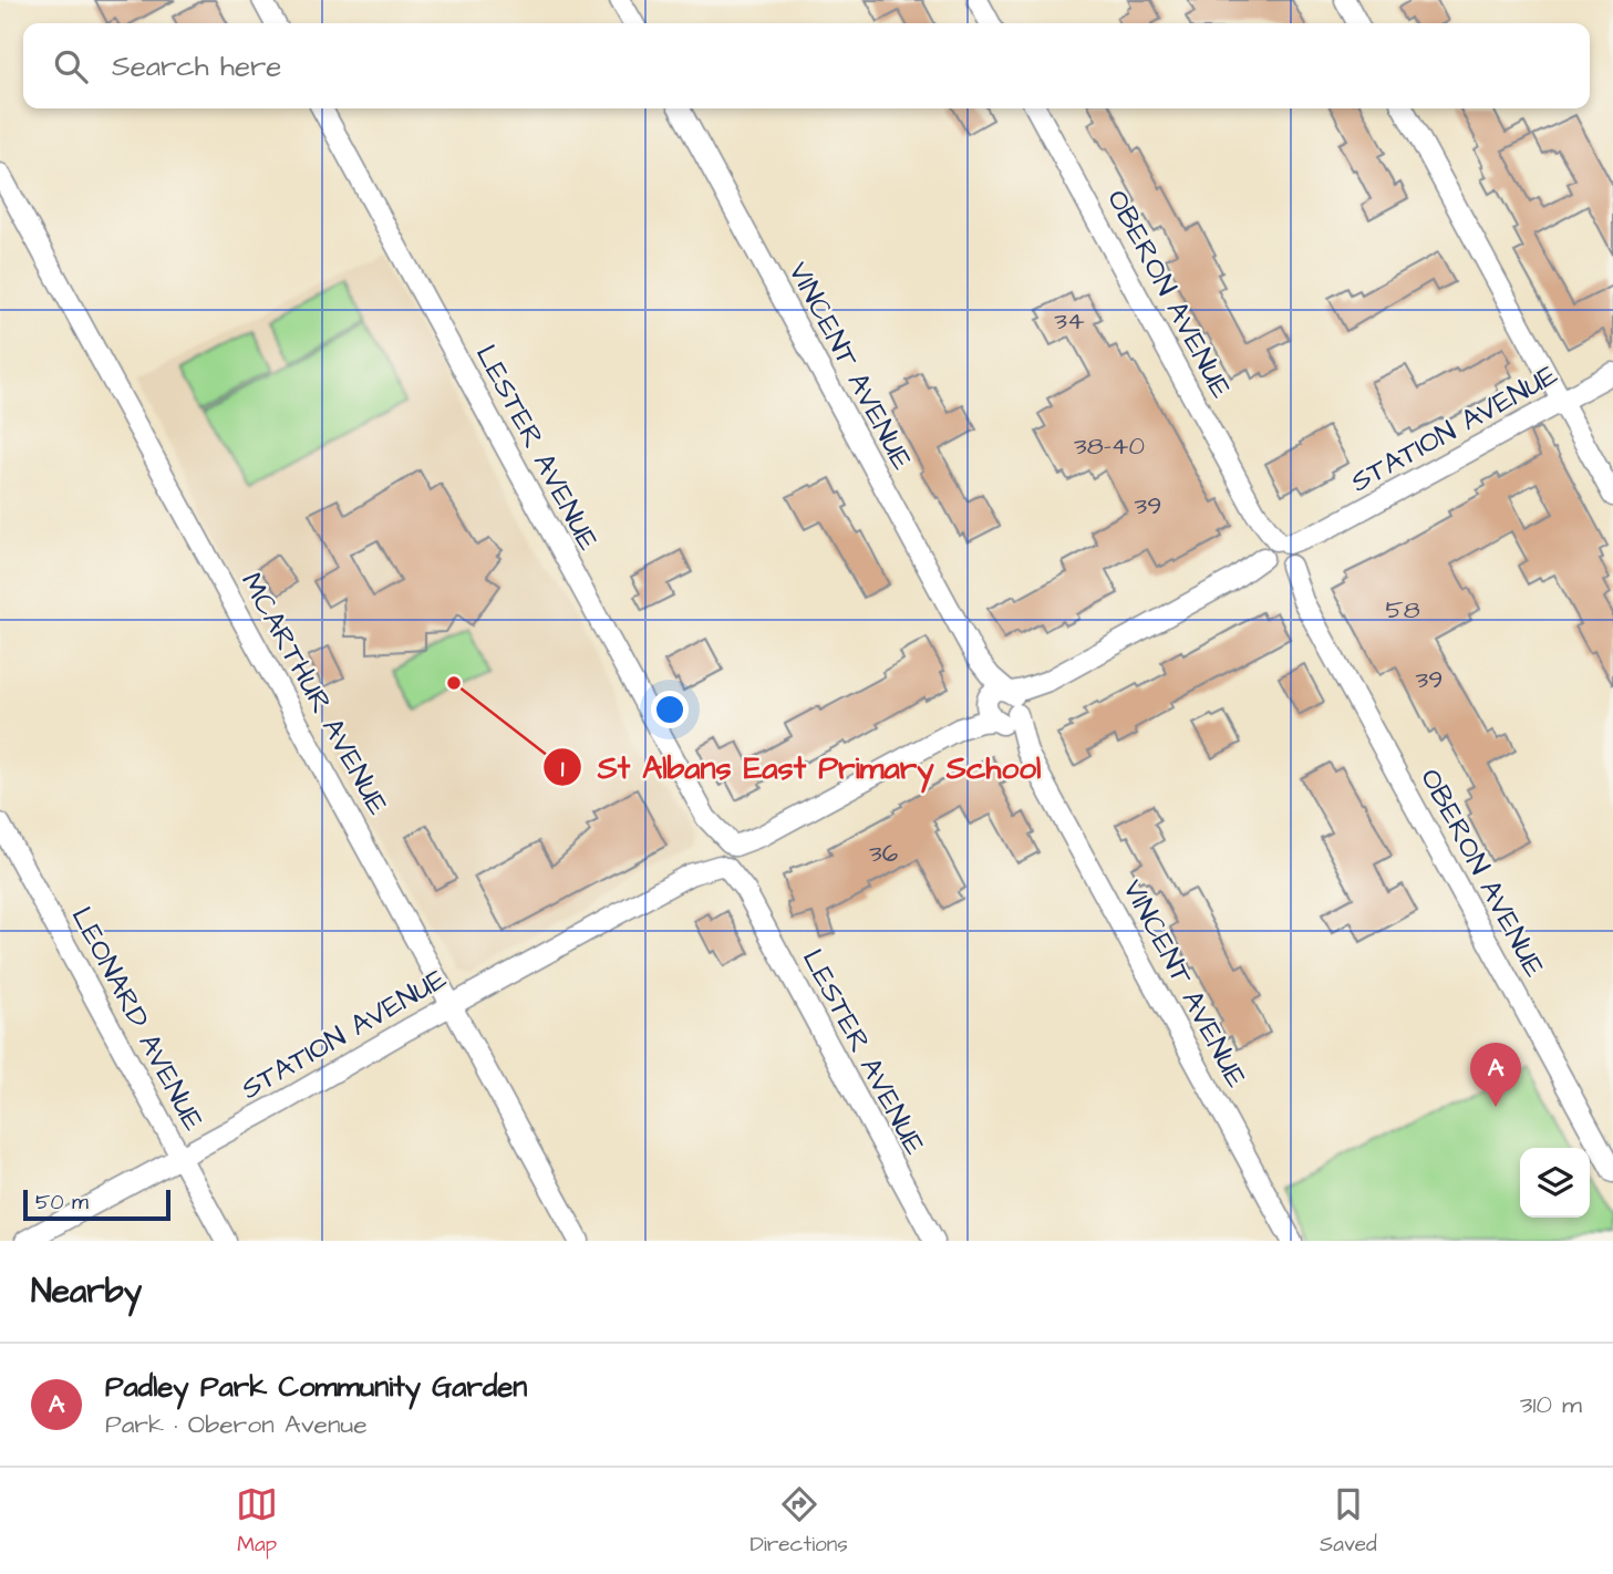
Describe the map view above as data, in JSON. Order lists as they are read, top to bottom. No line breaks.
{"streets":{"street":["OBERON AVENUE","VINCENT AVENUE","STATION AVENUE","LESTER AVENUE","MCARTHUR AVENUE","LEONARD AVENUE"]},"crossings":[["OBERON AVENUE","STATION AVENUE"],["VINCENT AVENUE","STATION AVENUE"],["STATION AVENUE","LESTER AVENUE"],["STATION AVENUE","MCARTHUR AVENUE"],["STATION AVENUE","LEONARD AVENUE"]],"places":["St Albans East Primary School"],"house_numbers":["34","38-40","39","58","39","36"],"scale_bar":"50 m","page":{"search":"Search here","pins":"A","scale":"50 m","heading":"Nearby","list":[{"mark":"A","name":"Padley Park Community Garden","note":"Park · Oberon Avenue","value":"310 m"}],"nav":["Map","Directions","Saved"]}}
